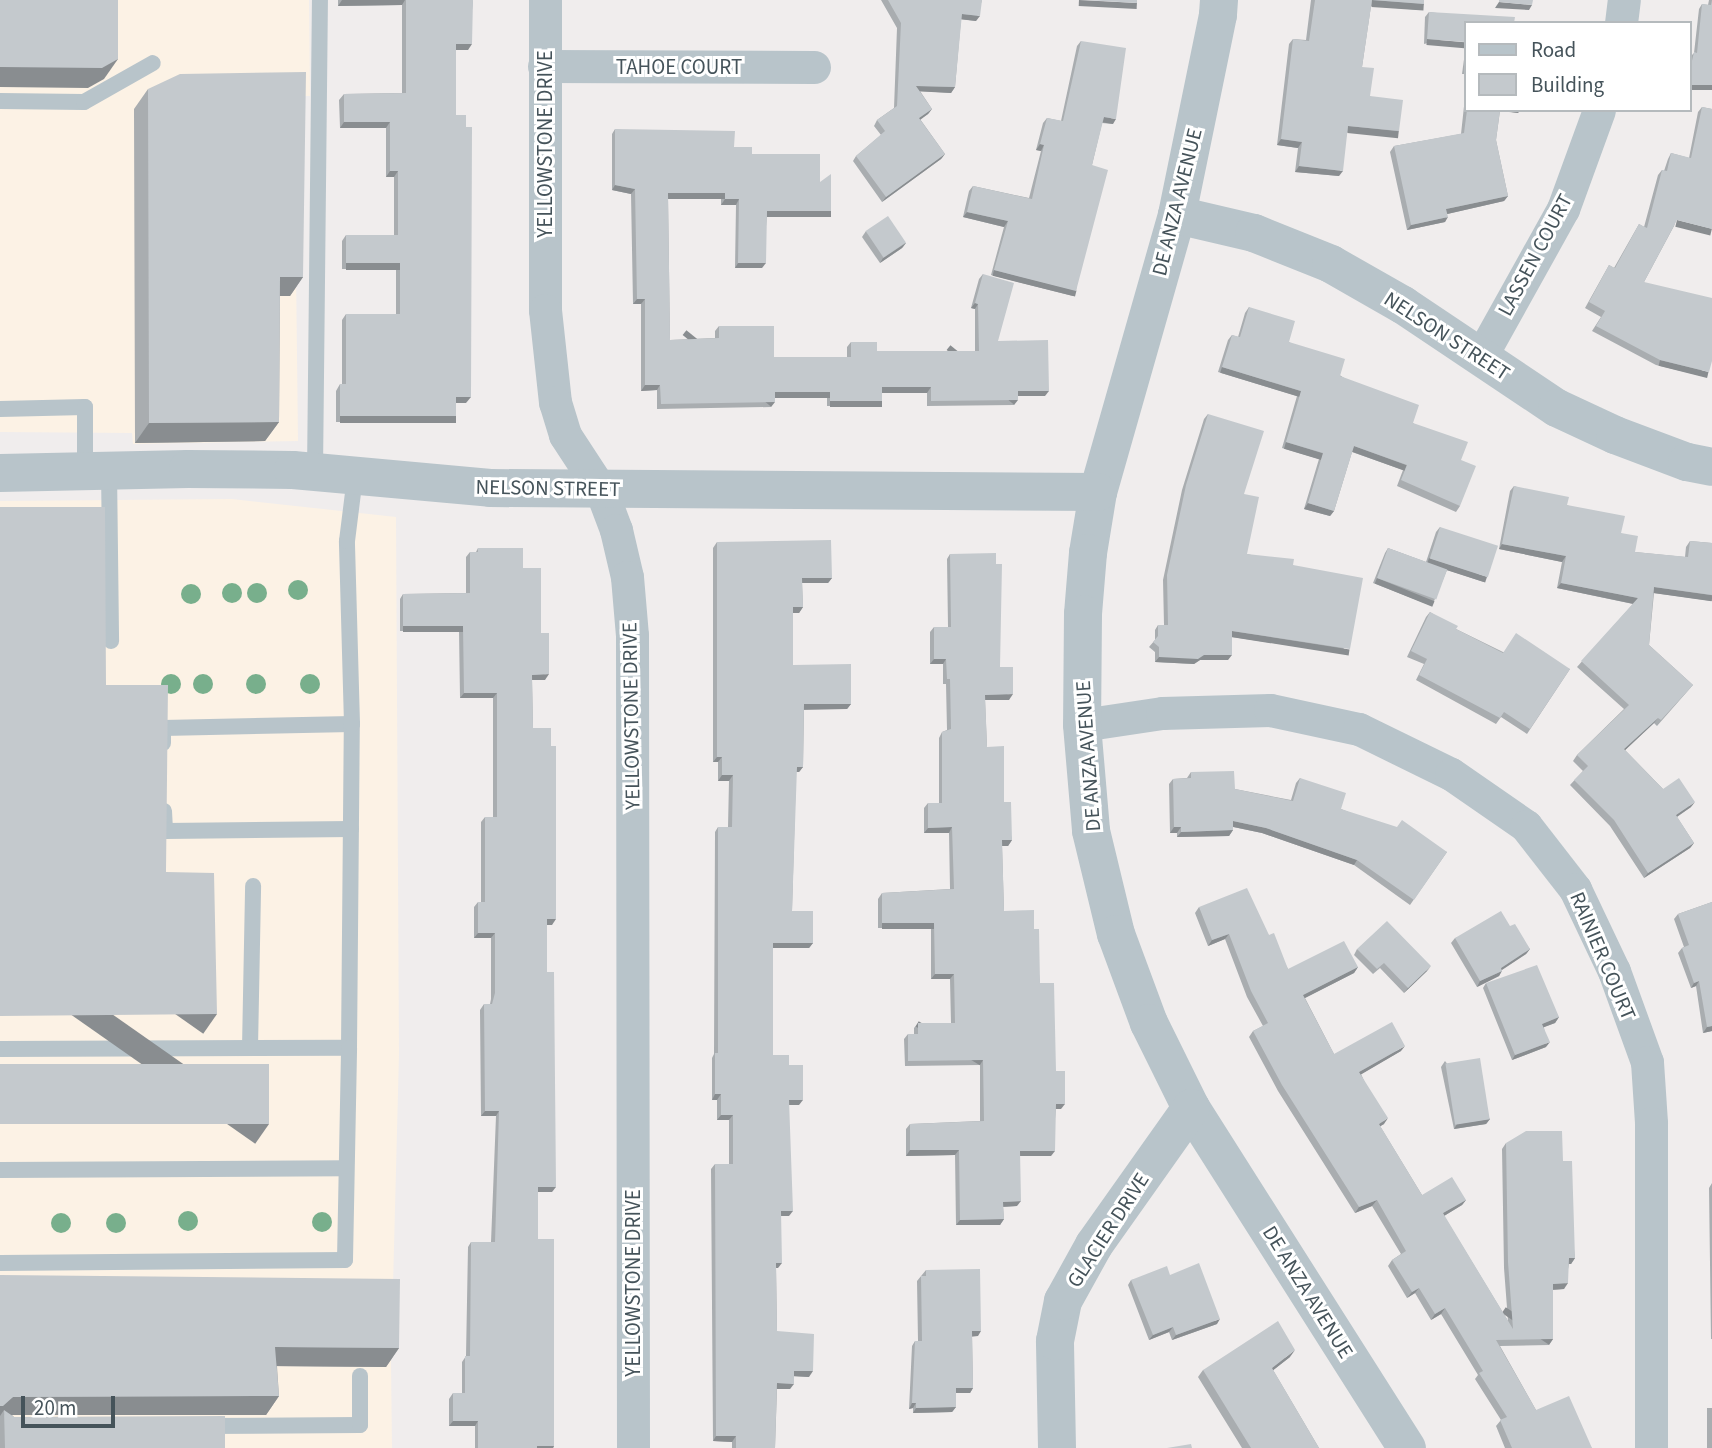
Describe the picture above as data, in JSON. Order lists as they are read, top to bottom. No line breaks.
{"streets":{"street":["TAHOE COURT","YELLOWSTONE DRIVE","DE ANZA AVENUE","LASSEN COURT","NELSON STREET","RAINIER COURT","GLACIER DRIVE"]},"crossings":[["TAHOE COURT","YELLOWSTONE DRIVE"],["YELLOWSTONE DRIVE","NELSON STREET"],["DE ANZA AVENUE","NELSON STREET"],["DE ANZA AVENUE","RAINIER COURT"],["DE ANZA AVENUE","GLACIER DRIVE"],["LASSEN COURT","NELSON STREET"]],"legend":["Road","Building"],"scale_bar":"20 m"}
